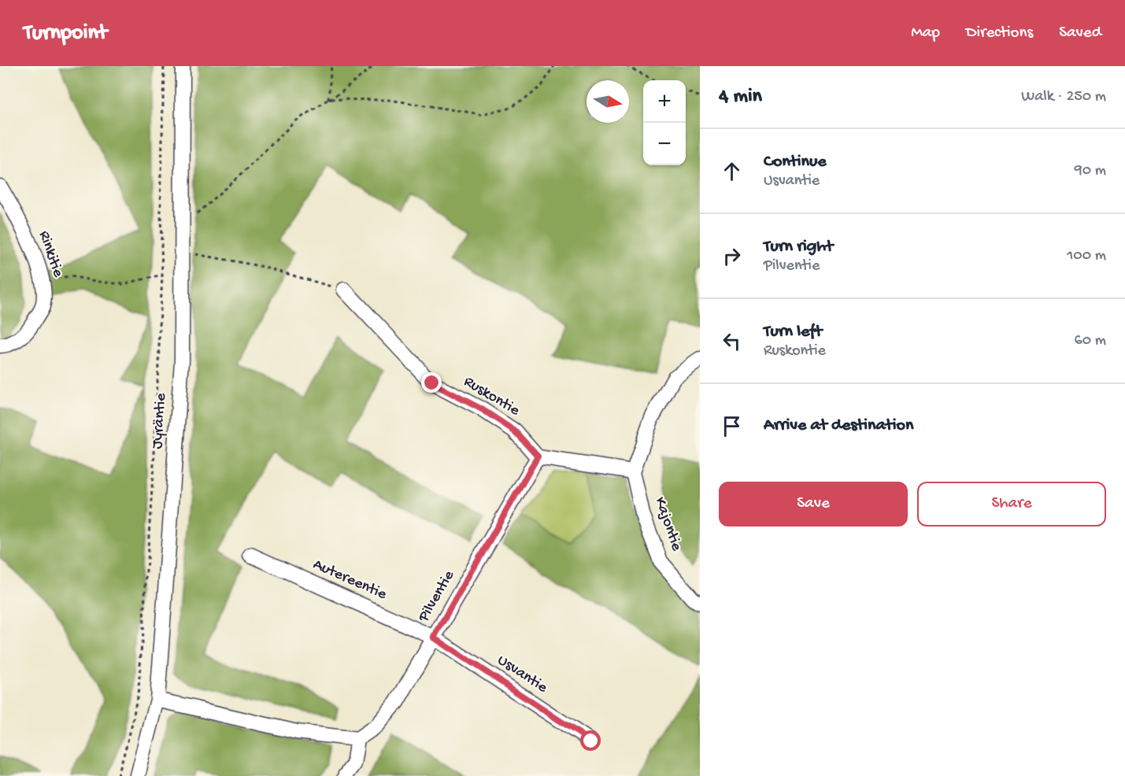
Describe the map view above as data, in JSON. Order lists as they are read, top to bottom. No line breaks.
{"streets":{"street":["Rinkitie","Ruskontie","Jyräntie","Kajontie","Autereentie","Pilventie","Usvantie"]},"crossings":[["Ruskontie","Pilventie"],["Autereentie","Pilventie"],["Autereentie","Usvantie"],["Pilventie","Usvantie"]],"north":"right","page":{"header":"Turnpoint","nav":["Map","Directions","Saved"],"heading":["4 min","Walk · 250 m"],"map_buttons":["+","−"],"list":[["Continue","Usvantie","90 m"],["Turn right","Pilventie","100 m"],["Turn left","Ruskontie","60 m"],"Arrive at destination"],"buttons":["Save","Share"]}}
